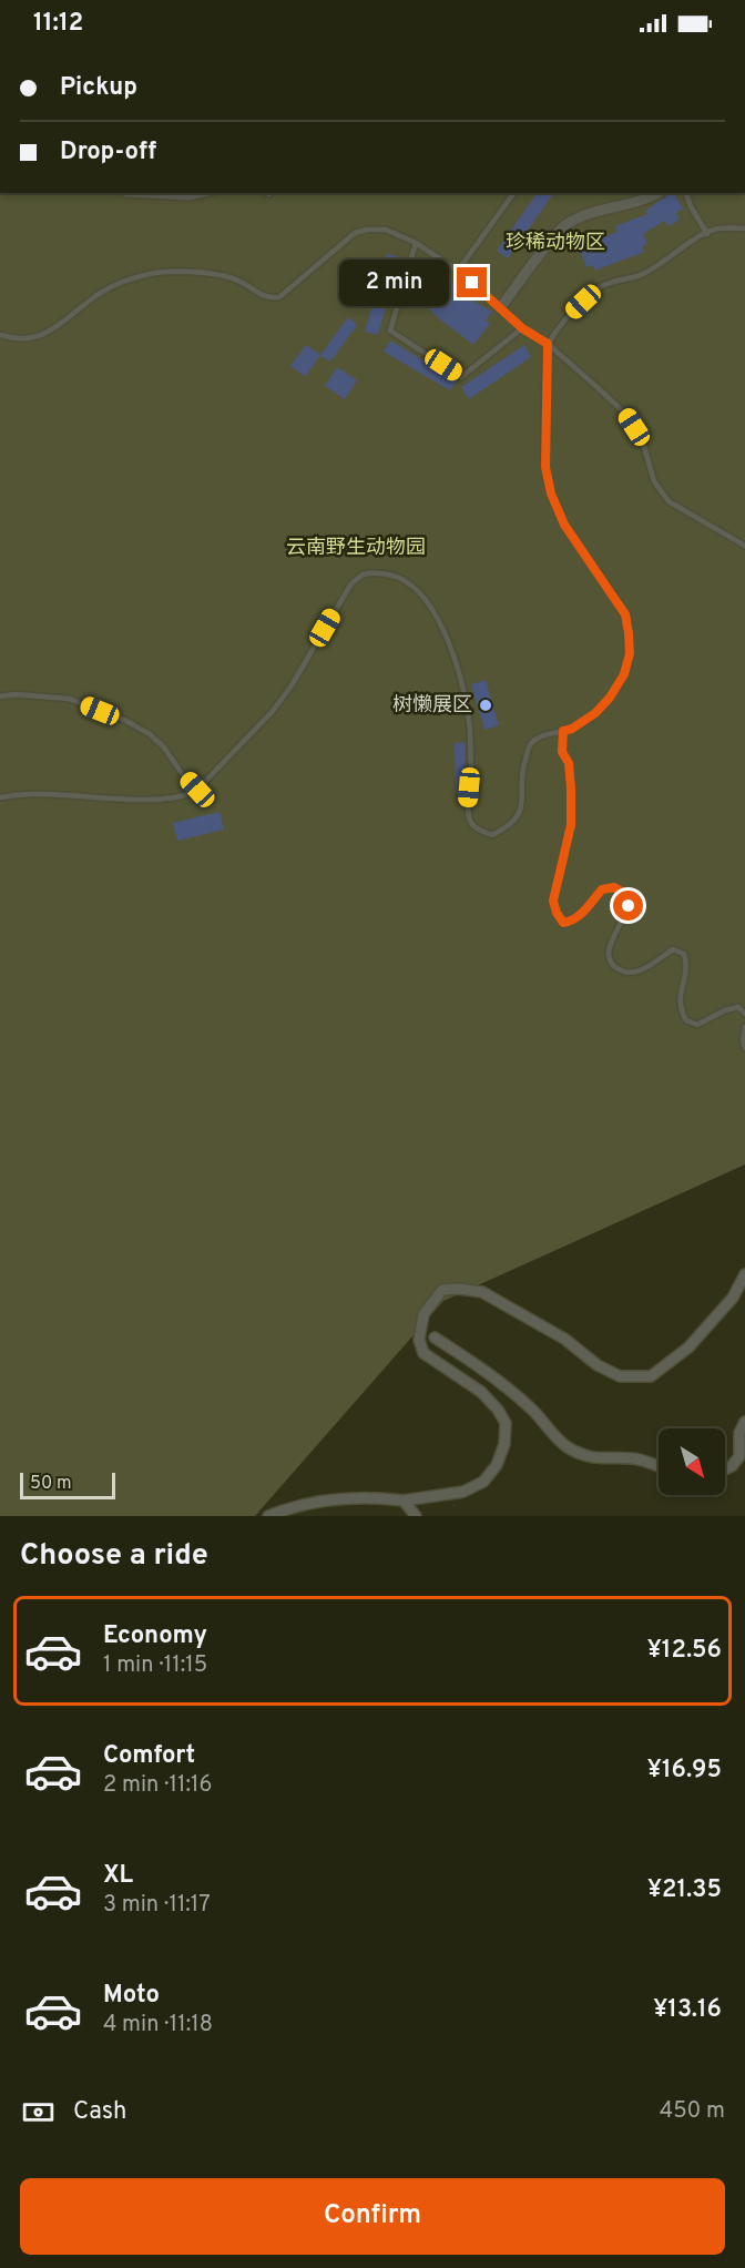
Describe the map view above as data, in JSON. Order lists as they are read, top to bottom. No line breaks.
{"parks":["珍稀动物区","云南野生动物园"],"places":["树懒展区"],"scale_bar":"50 m","north":"bottom right","page":{"status":"11:12","banner":["Pickup","Drop-off"],"bubble":"2 min","scale":"50 m","heading":"Choose a ride","list":[{"name":"Economy","note":"1 min · 11:15","value":"¥12.56"},{"name":"Comfort","note":"2 min · 11:16","value":"¥16.95"},{"name":"XL","note":"3 min · 11:17","value":"¥21.35"},{"name":"Moto","note":"4 min · 11:18","value":"¥13.16"}],"pay":["Cash","450 m"],"buttons":"Confirm"}}
